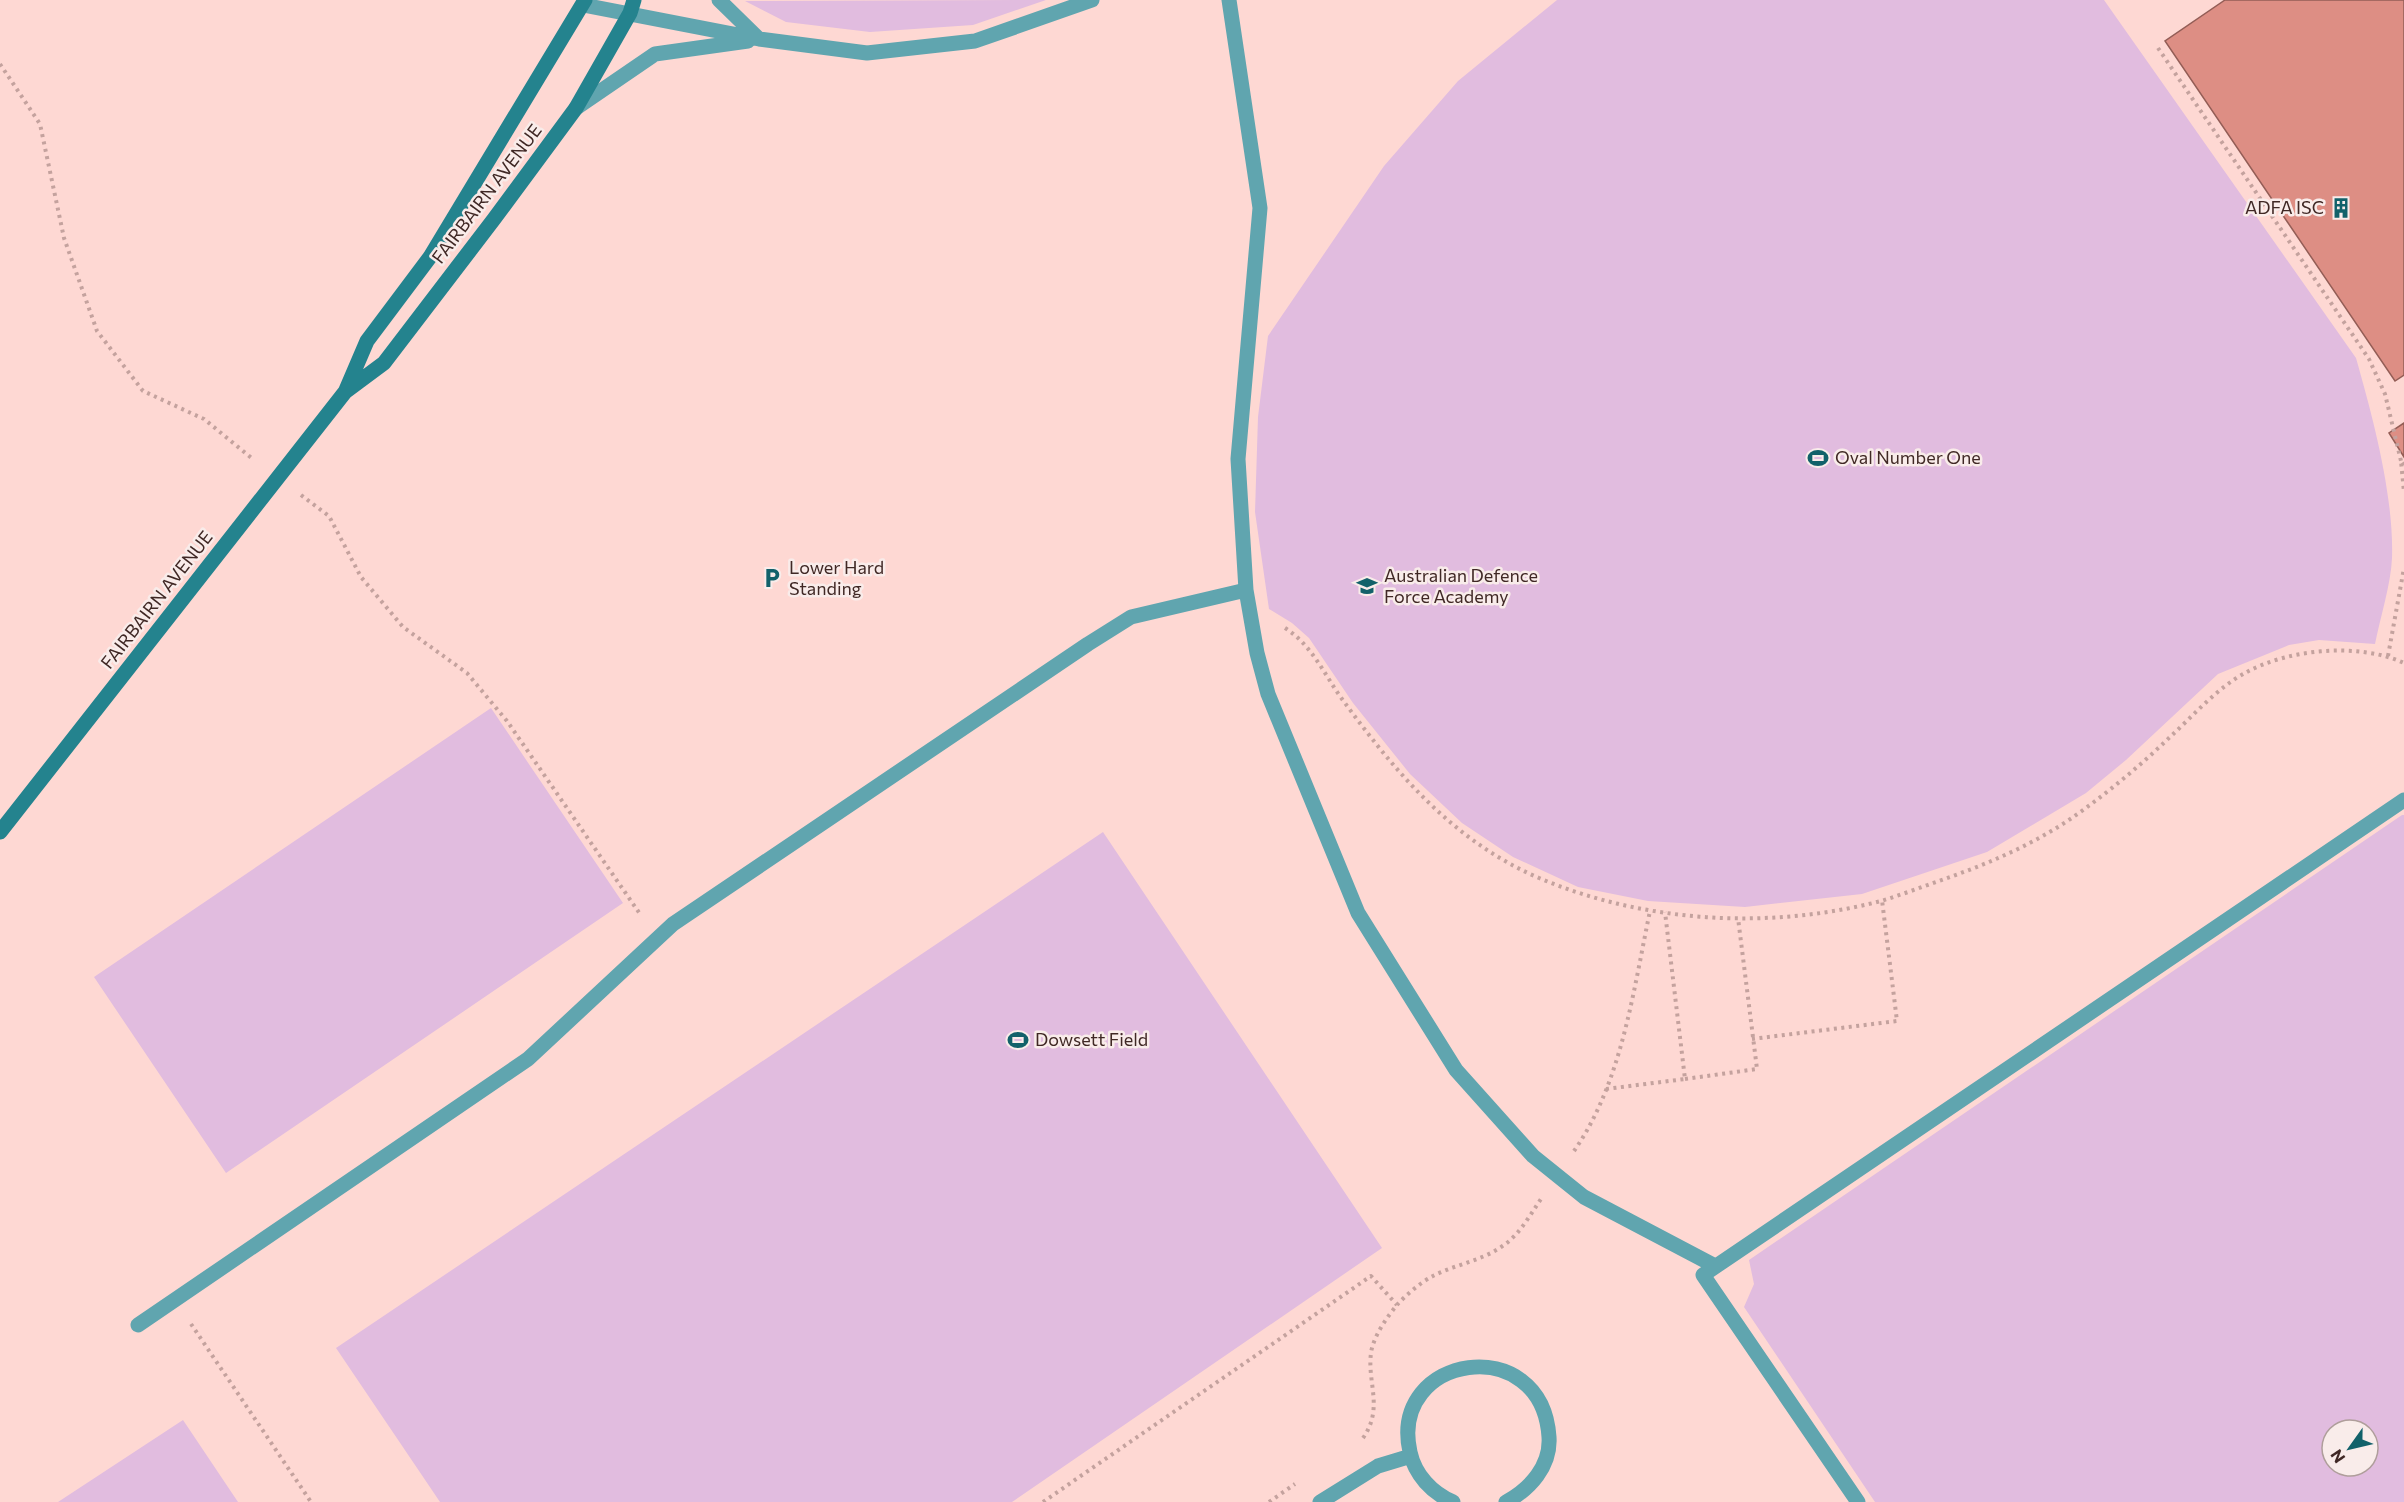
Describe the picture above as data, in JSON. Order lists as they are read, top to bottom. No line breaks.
{"streets":{"main road":["FAIRBAIRN AVENUE"]},"places":{"building":["ADFA ISC"],"sports":["Oval Number One","Dowsett Field"],"parking":["Lower Hard Standing"],"school or university":["Australian Defence Force Academy"]},"north":"bottom left"}
